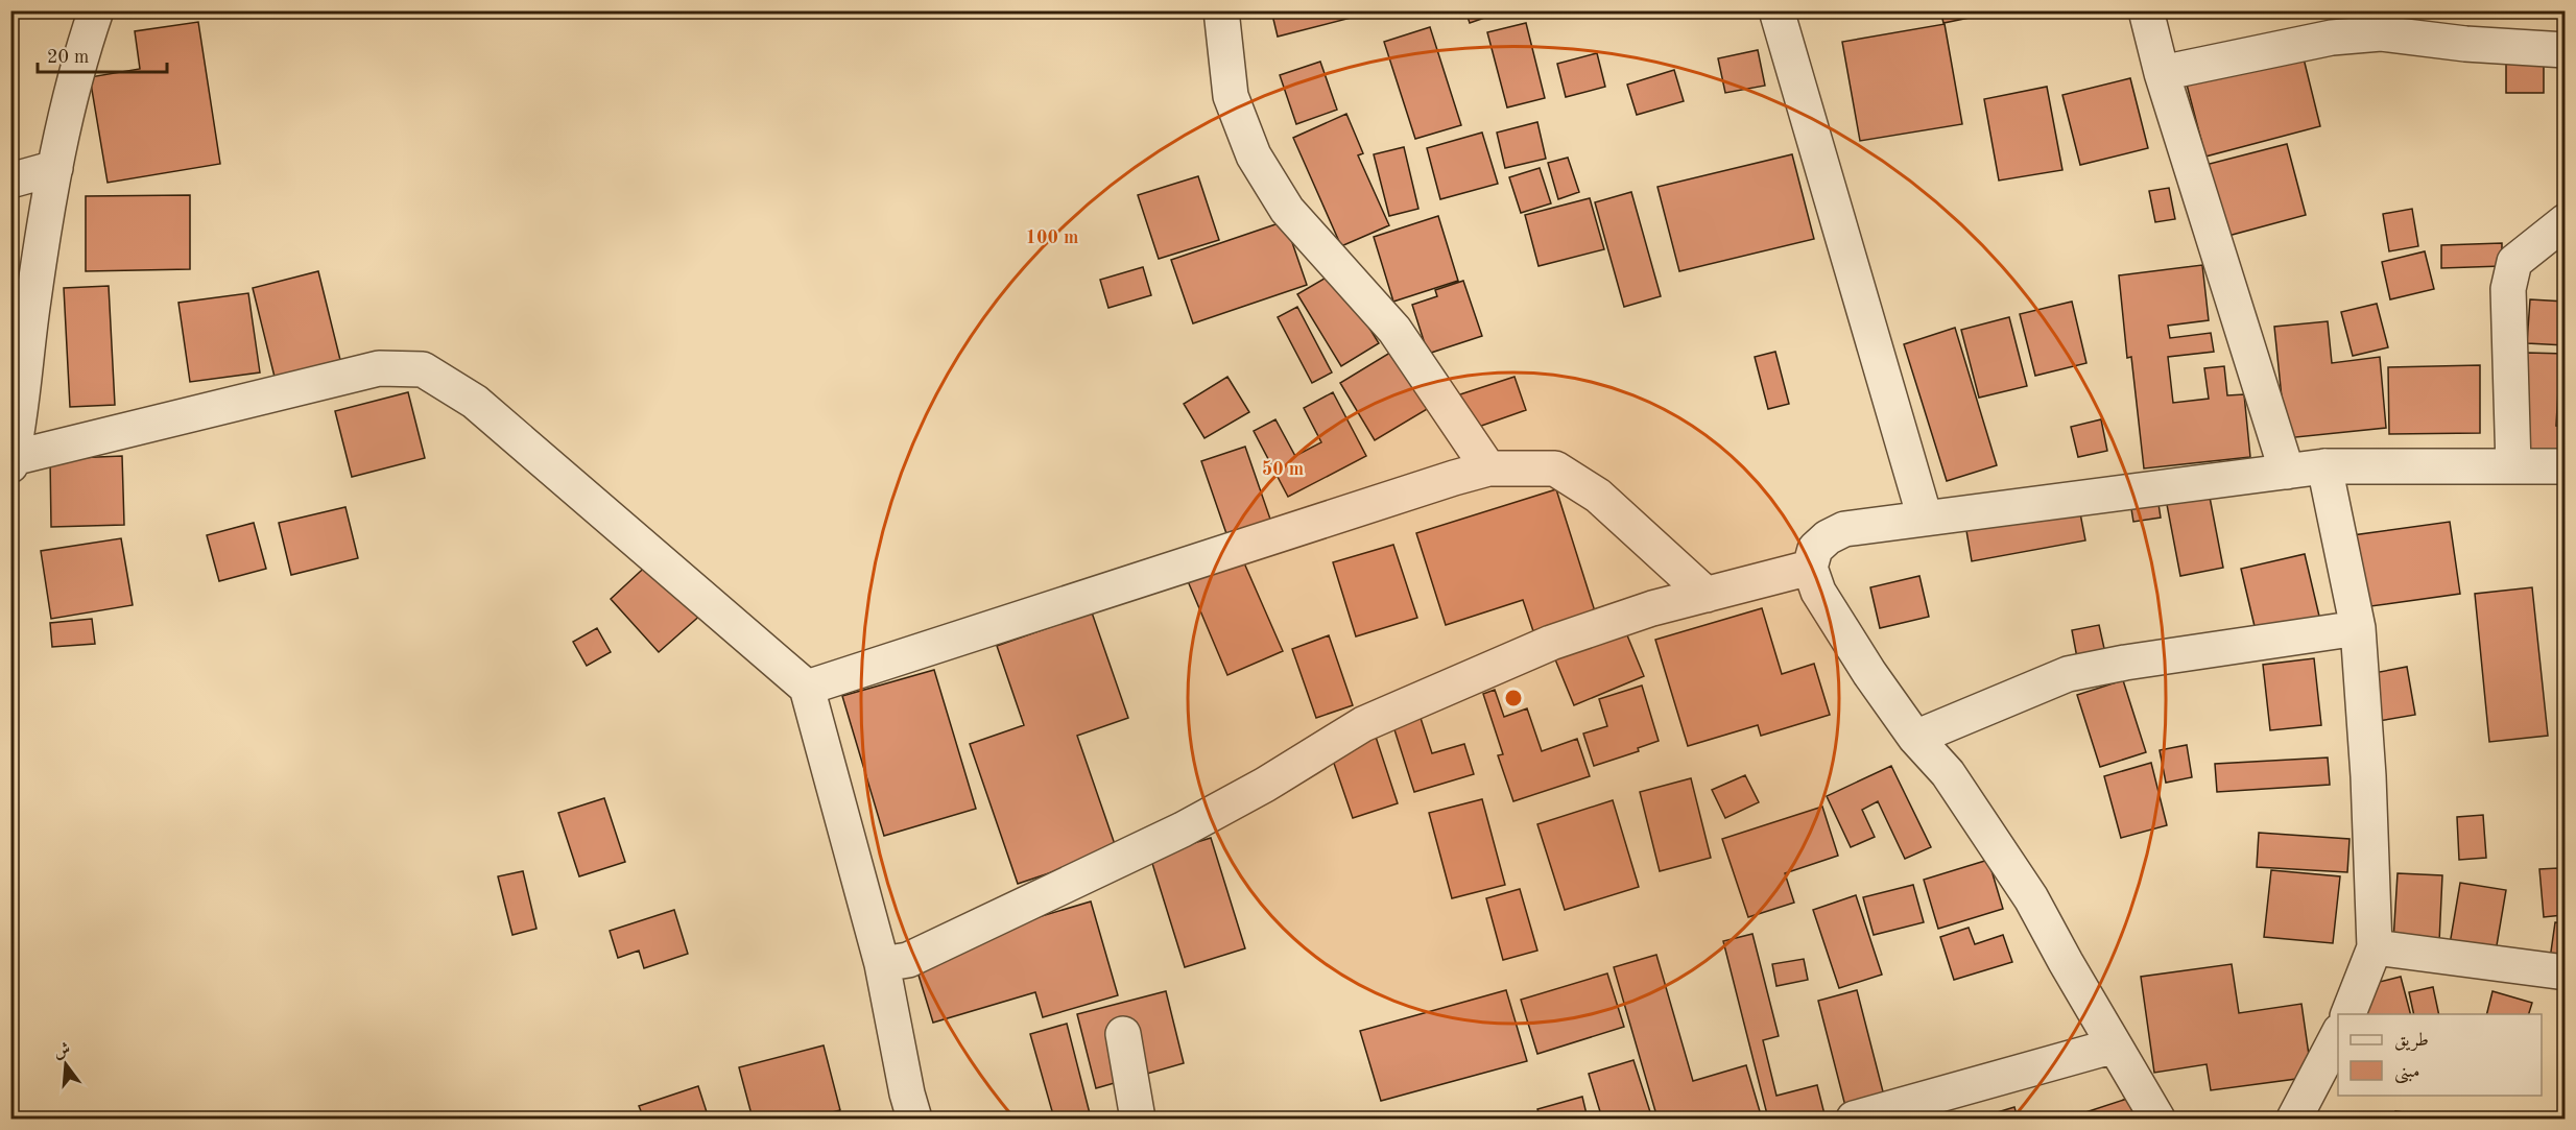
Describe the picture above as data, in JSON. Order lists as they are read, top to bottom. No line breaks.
{"legend":["طريق","مبنى"],"scale_bar":"20 m","north":"top","rings":["100 m","50 m"]}
